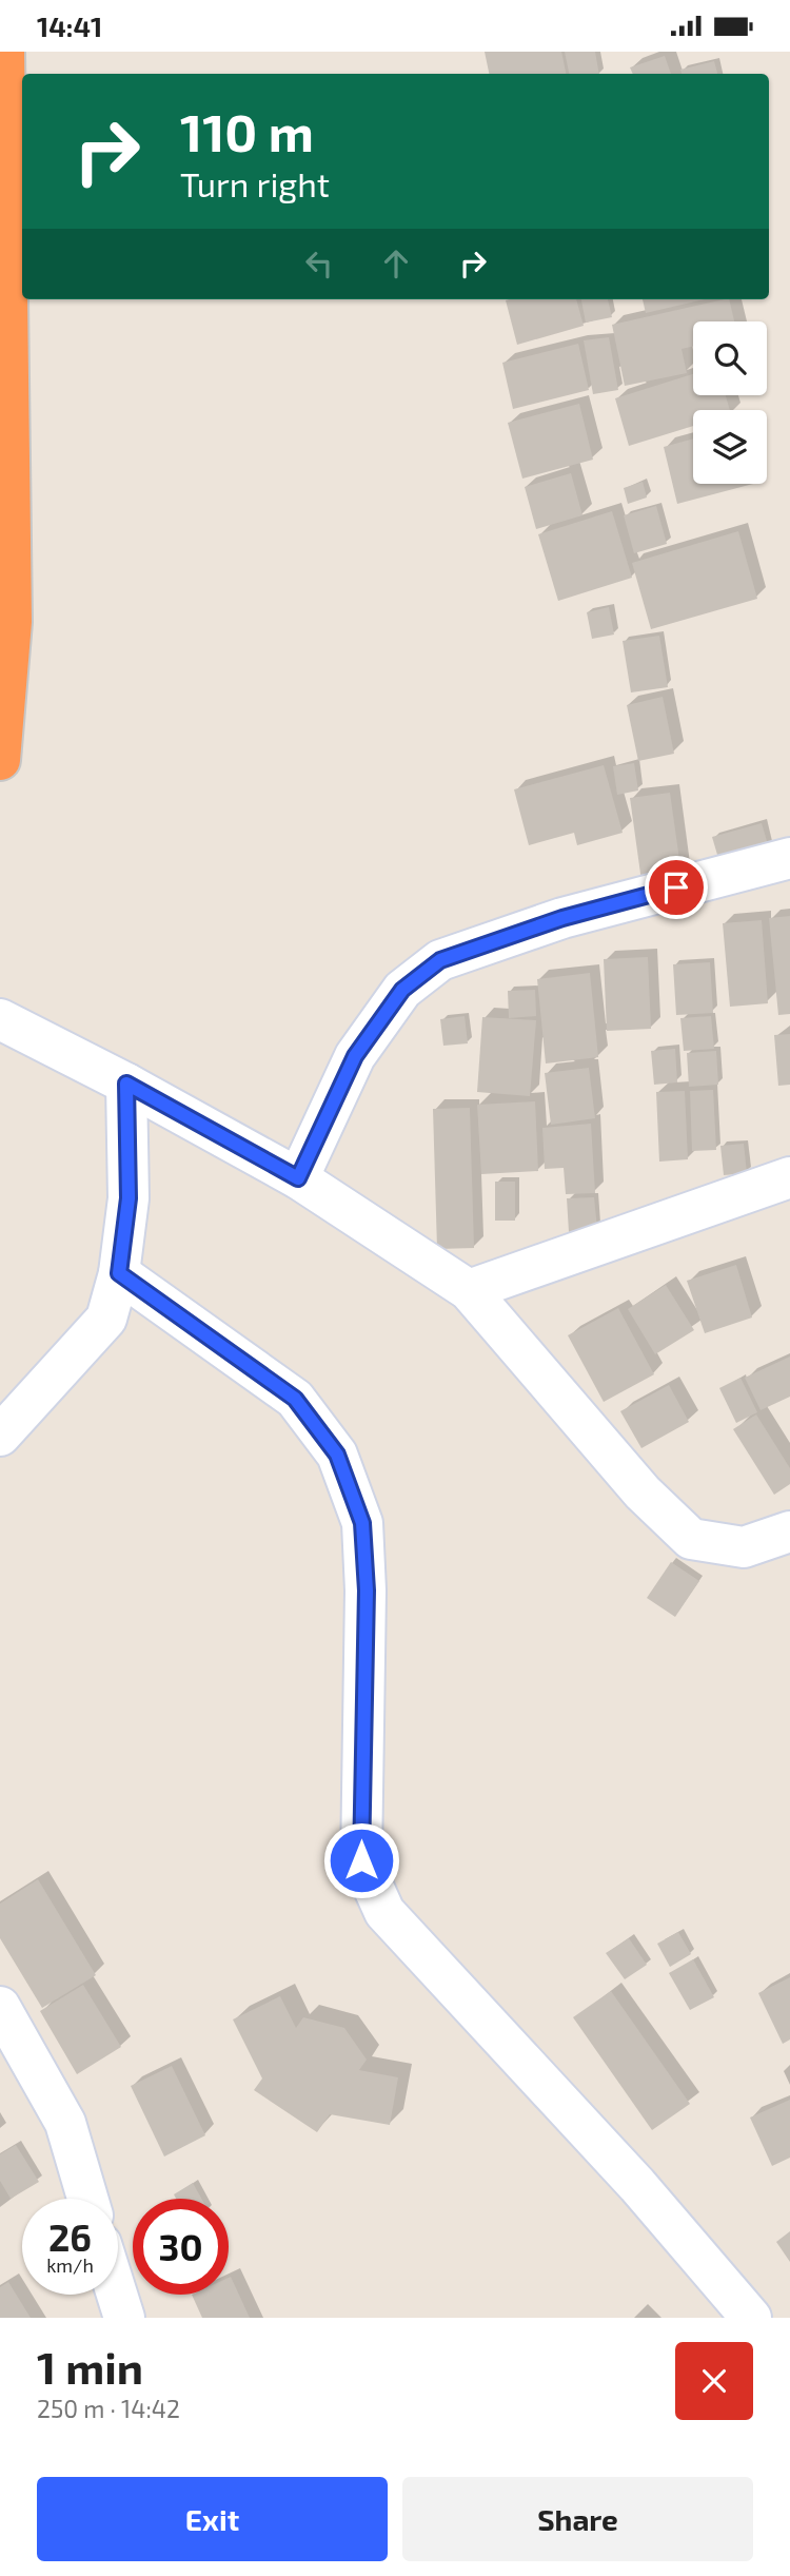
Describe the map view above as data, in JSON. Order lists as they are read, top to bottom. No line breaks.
{"page":{"status":"14:41","turn":["110 m","Turn right"],"speed":"26 km/h","limit":"30","heading":["1 min","250 m · 14:42"],"buttons":["Exit","Share"]}}
